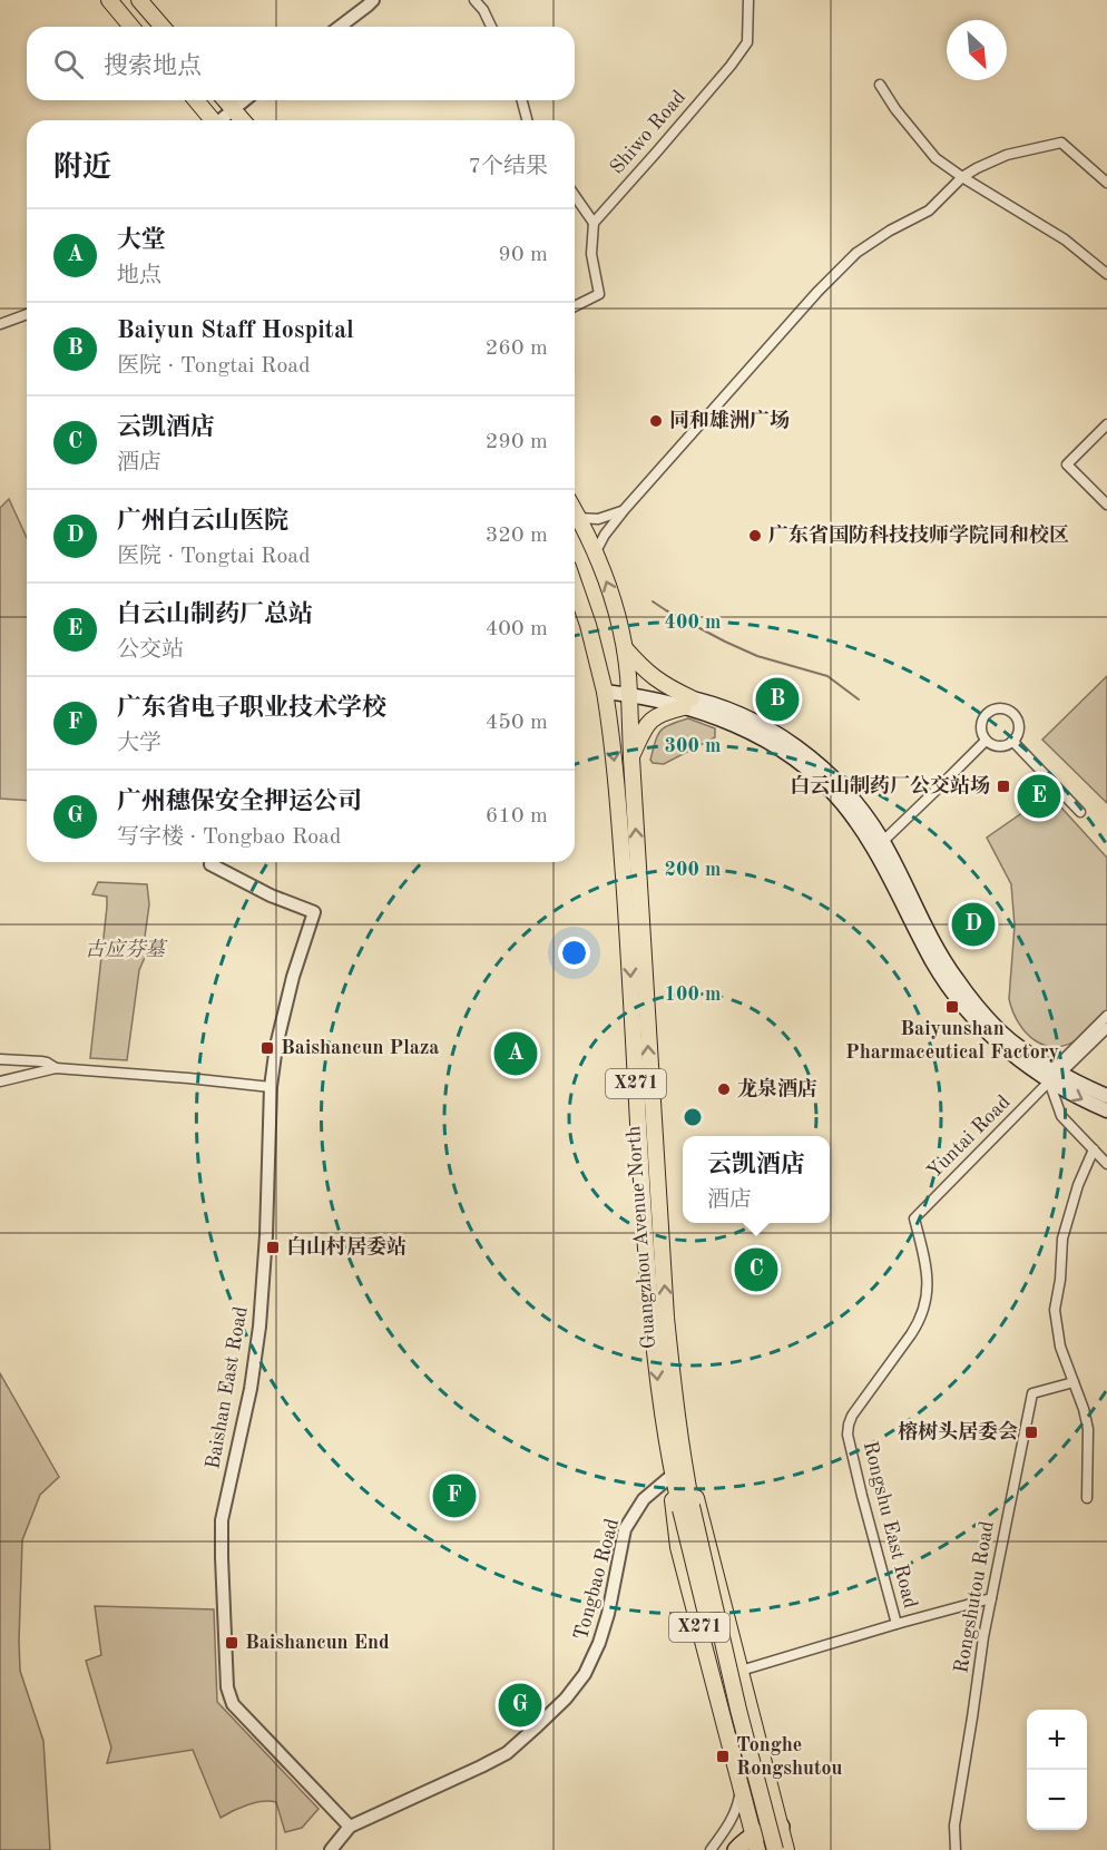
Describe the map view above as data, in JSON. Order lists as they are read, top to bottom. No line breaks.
{"streets":{"main road":["X271","Guangzhou Avenue North"],"street":["Shiwo Road","Yuntai Road","Baishan East Road","Rongshu East Road","Tongbao Road","Rongshutou Road"]},"crossings":[["Yuntai Road","Rongshu East Road"],["Guangzhou Avenue North","Tongbao Road"],["Baishan East Road","Tongbao Road"]],"parks":["古应芬墓"],"places":{"other":["同和雄洲广场","广东省国防科技技师学院同和校区","龙泉酒店"],"transit":["白云山制药厂公交站场","Baiyunshan Pharmaceutical Factory","Baishancun Plaza","白山村居委站","榕树头居委会","Baishancun End","Tonghe Rongshutou"]},"north":"bottom right","page":{"search":"搜索地点","heading":["附近","7个结果"],"list":[{"mark":"A","name":"大堂","note":"地点","value":"90 m"},{"mark":"B","name":"Baiyun Staff Hospital","note":"医院 · Tongtai Road","value":"260 m"},{"mark":"C","name":"云凯酒店","note":"酒店","value":"290 m"},{"mark":"D","name":"广州白云山医院","note":"医院 · Tongtai Road","value":"320 m"},{"mark":"E","name":"白云山制药厂总站","note":"公交站","value":"400 m"},{"mark":"F","name":"广东省电子职业技术学校","note":"大学","value":"450 m"},{"mark":"G","name":"广州穗保安全押运公司","note":"写字楼 · Tongbao Road","value":"610 m"}],"pins":["B","E","D","A","C","F","G"],"popup":["云凯酒店","酒店"],"map_buttons":["+","−"]},"rings":["400 m","300 m","200 m","100 m"]}
